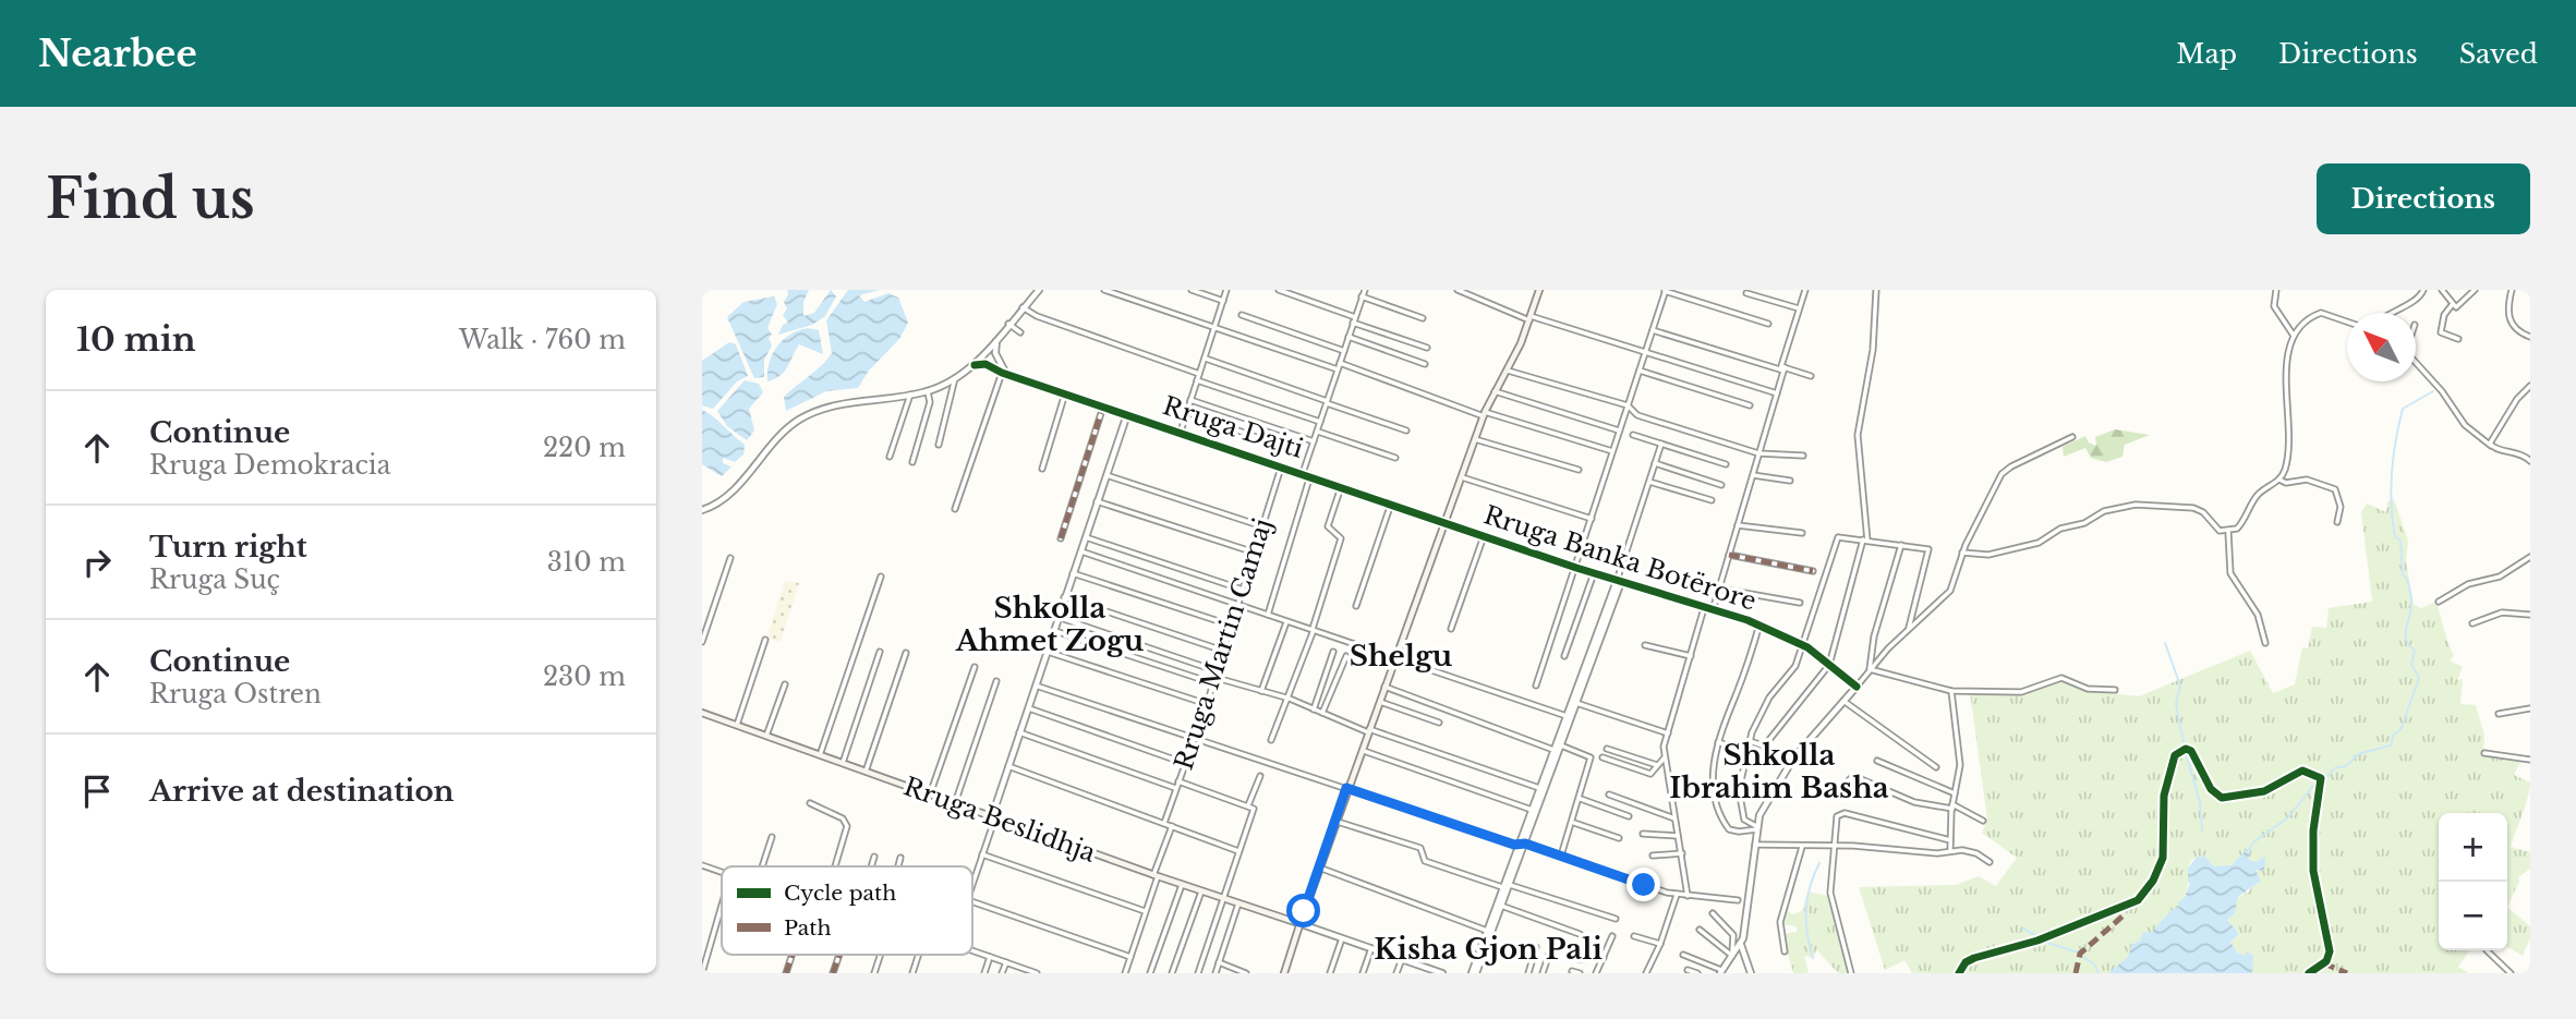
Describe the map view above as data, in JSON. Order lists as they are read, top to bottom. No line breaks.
{"streets":{"main road":["Rruga Beslidhja"],"street":["Rruga Dajti","Rruga Banka Botërore","Rruga Martin Camaj"]},"crossings":[["Rruga Dajti","Rruga Banka Botërore"],["Rruga Dajti","Rruga Martin Camaj"]],"districts":["Shkolla Ahmet Zogu","Shelgu","Shkolla Ibrahim Basha","Kisha Gjon Pali"],"legend":["Cycle path","Path"],"north":"top left","page":{"header":"Nearbee","nav":["Map","Directions","Saved"],"buttons":"Directions","title":"Find us","heading":["10 min","Walk · 760 m"],"list":[["Continue","Rruga Demokracia","220 m"],["Turn right","Rruga Suç","310 m"],["Continue","Rruga Ostren","230 m"],"Arrive at destination"],"map_buttons":["+","−"]}}
